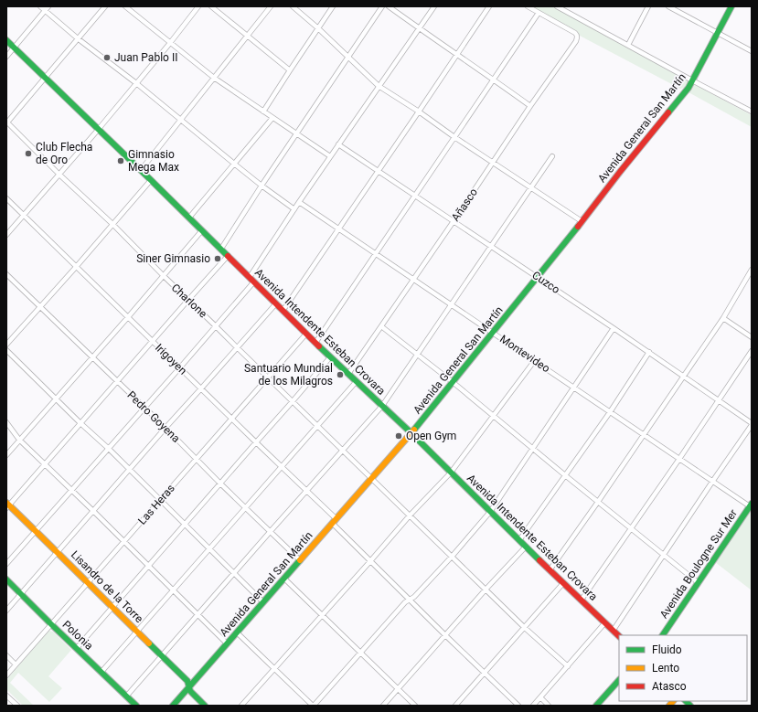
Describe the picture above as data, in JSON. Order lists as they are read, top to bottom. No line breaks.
{"streets":{"main road":["Avenida General San Martín","Avenida Intendente Esteban Crovara","Avenida Boulogne Sur Mer","Lisandro de la Torre","Polonia"],"street":["Añasco","Cuzco","Charlone","Montevideo","Irigoyen","Pedro Goyena","Las Heras"]},"crossings":[["Avenida General San Martín","Cuzco"],["Avenida General San Martín","Charlone"],["Avenida General San Martín","Avenida Intendente Esteban Crovara"],["Avenida General San Martín","Montevideo"],["Avenida General San Martín","Irigoyen"],["Avenida General San Martín","Pedro Goyena"],["Avenida General San Martín","Lisandro de la Torre"],["Añasco","Cuzco"],["Añasco","Avenida Intendente Esteban Crovara"],["Añasco","Montevideo"],["Charlone","Las Heras"],["Avenida Intendente Esteban Crovara","Las Heras"],["Montevideo","Avenida Boulogne Sur Mer"],["Irigoyen","Las Heras"],["Pedro Goyena","Las Heras"],["Las Heras","Lisandro de la Torre"],["Las Heras","Polonia"]],"places":["Juan Pablo II","Club Flecha de Oro","Gimnasio Mega Max","Siner Gimnasio","Santuario Mundial de los Milagros","Open Gym"],"legend":["Fluido","Lento","Atasco"]}
